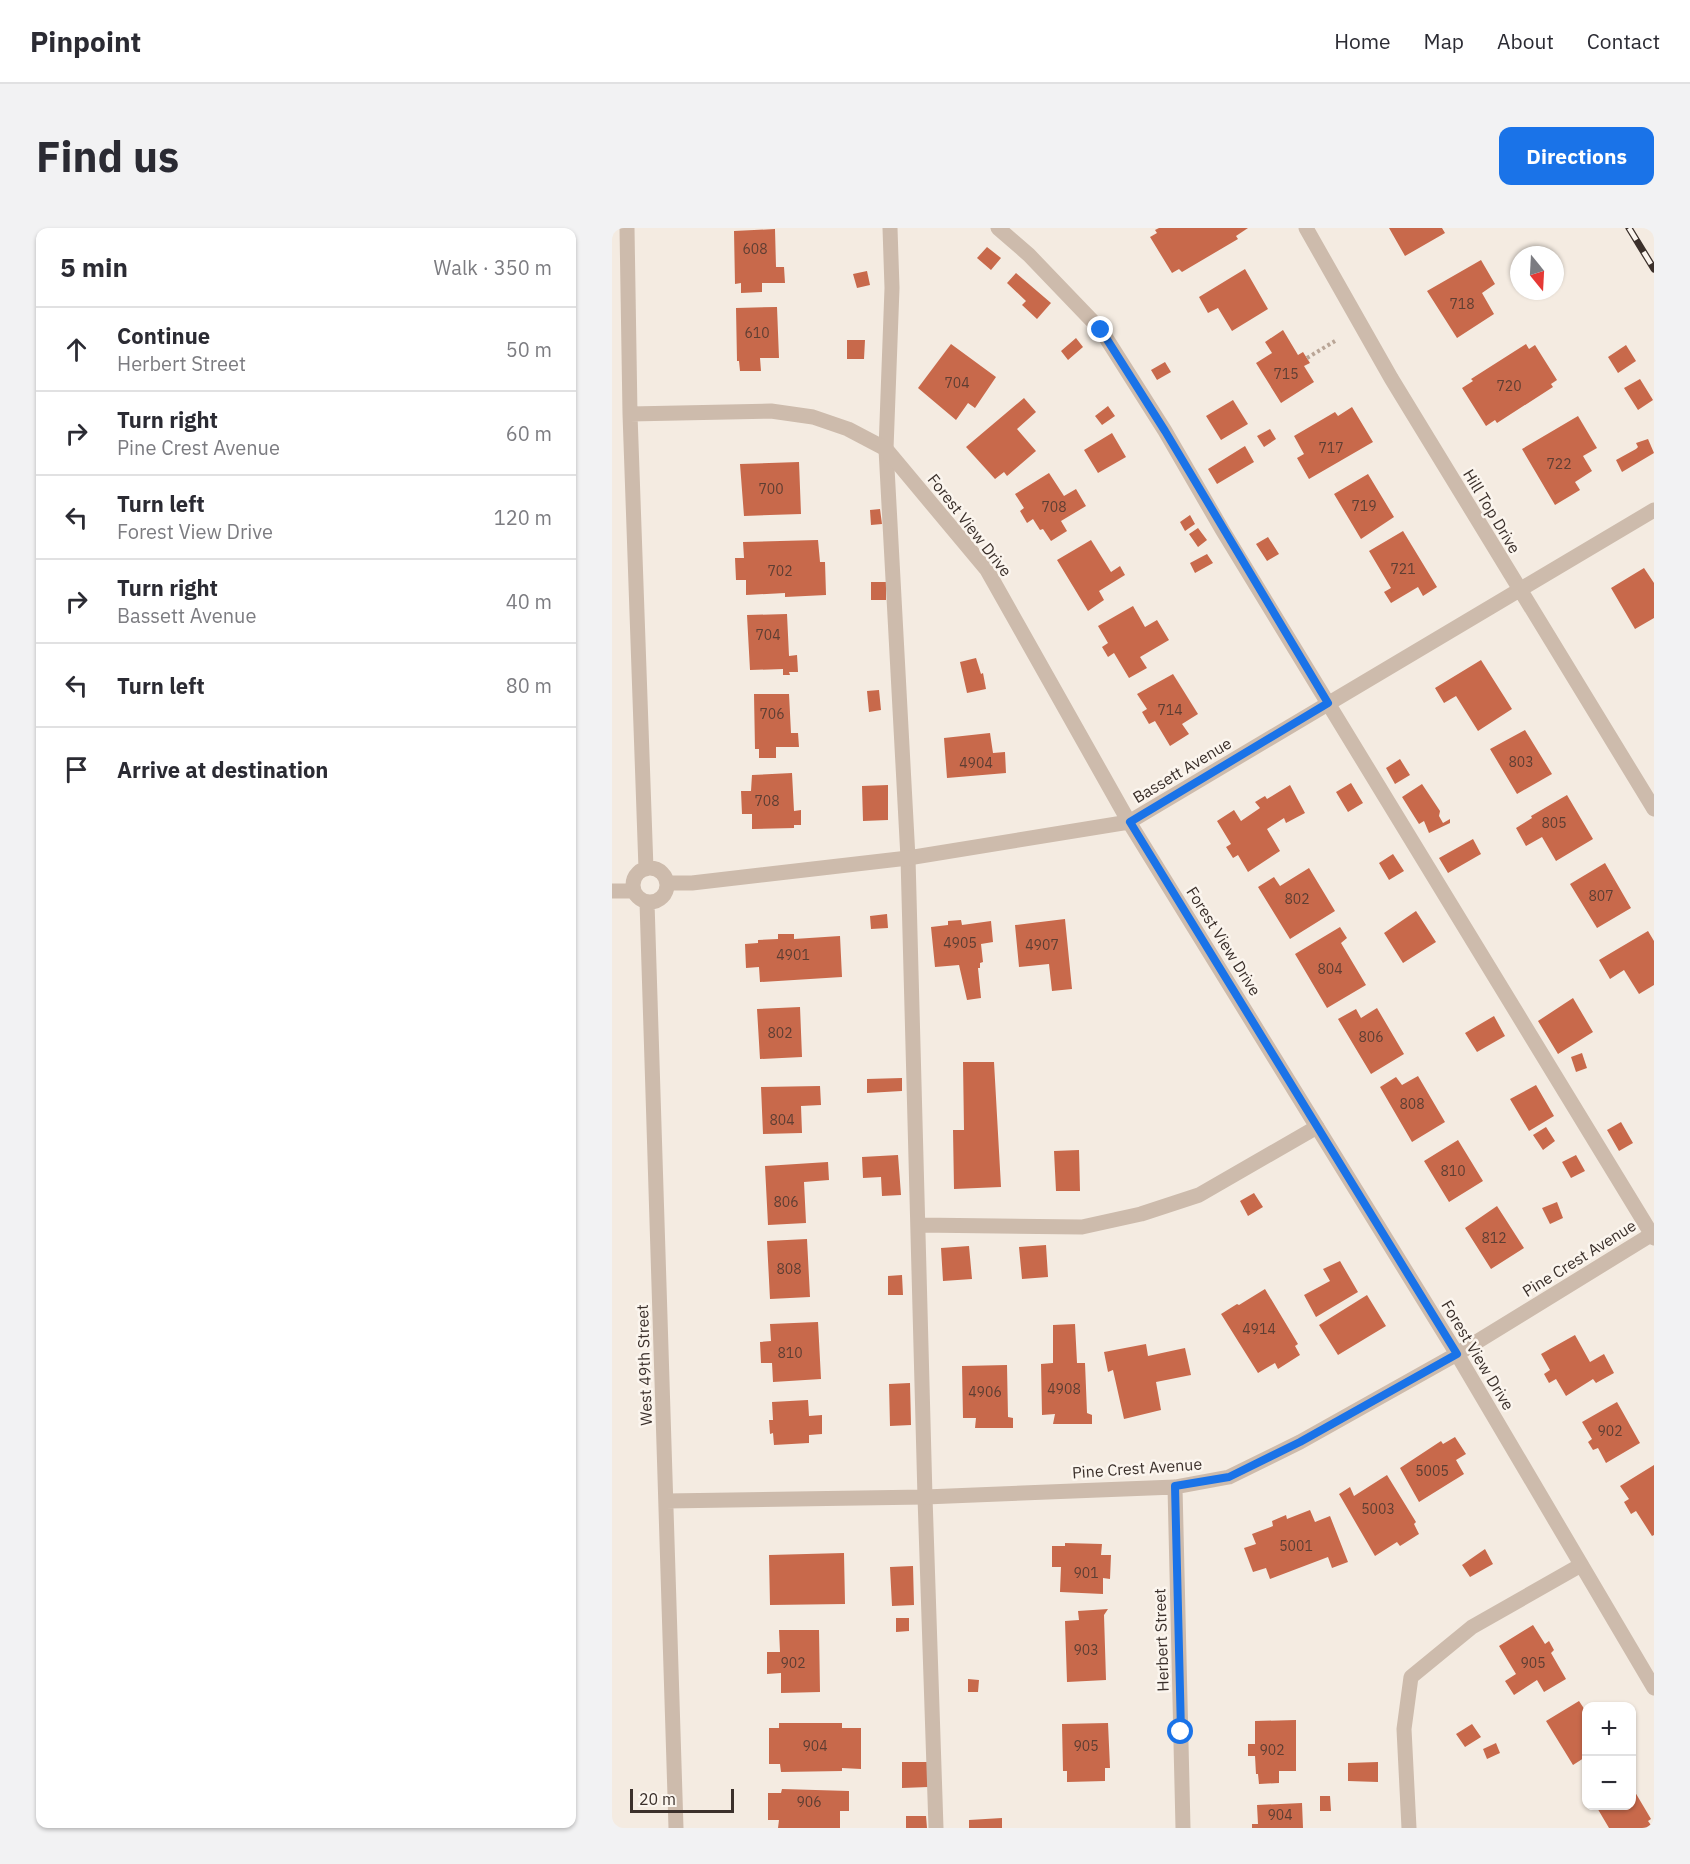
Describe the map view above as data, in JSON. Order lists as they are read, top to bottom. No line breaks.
{"streets":{"street":["Hill Top Drive","Forest View Drive","Bassett Avenue","Pine Crest Avenue","West 49th Street","Herbert Street"]},"crossings":[["Hill Top Drive","Bassett Avenue"],["Forest View Drive","Bassett Avenue"],["Forest View Drive","Pine Crest Avenue"],["Bassett Avenue","West 49th Street"],["Pine Crest Avenue","West 49th Street"],["Pine Crest Avenue","Herbert Street"]],"house_numbers":["608","718","610","715","704","720","717","722","700","719","708","721","702","704","714","706","803","4904","708","805","807","802","4905","4907","4901","804","802","806","808","804","810","806","812","808","4914","810","4908","4906","902","5005","5003","5001","901","903","902","905","904","905","902","906","904"],"scale_bar":"20 m","north":"bottom","page":{"header":"Pinpoint","nav":["Home","Map","About","Contact"],"buttons":"Directions","title":"Find us","heading":["5 min","Walk · 350 m"],"list":[["Continue","Herbert Street","50 m"],["Turn right","Pine Crest Avenue","60 m"],["Turn left","Forest View Drive","120 m"],["Turn right","Bassett Avenue","40 m"],["Turn left","80 m"],"Arrive at destination"],"map_buttons":["+","−"],"scale":"20 m"}}
